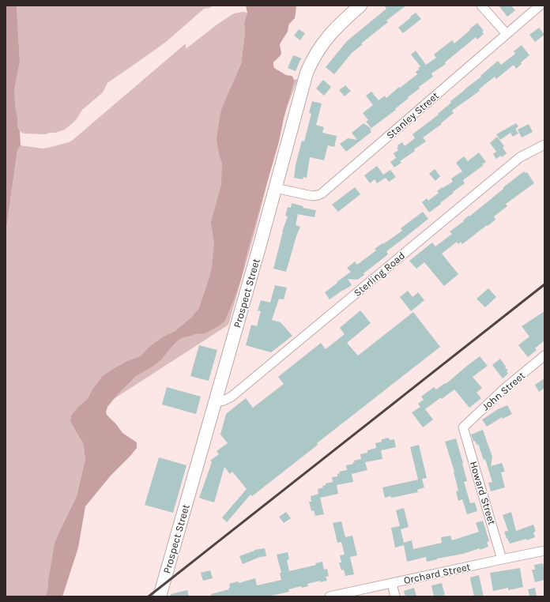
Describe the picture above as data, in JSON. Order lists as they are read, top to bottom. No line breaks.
{"streets":{"main road":["Prospect Street"],"street":["Stanley Street","Sterling Road","John Street","Howard Street","Orchard Street"]},"crossings":[["Stanley Street","Prospect Street"],["Sterling Road","Prospect Street"],["John Street","Howard Street"],["Howard Street","Orchard Street"]]}
